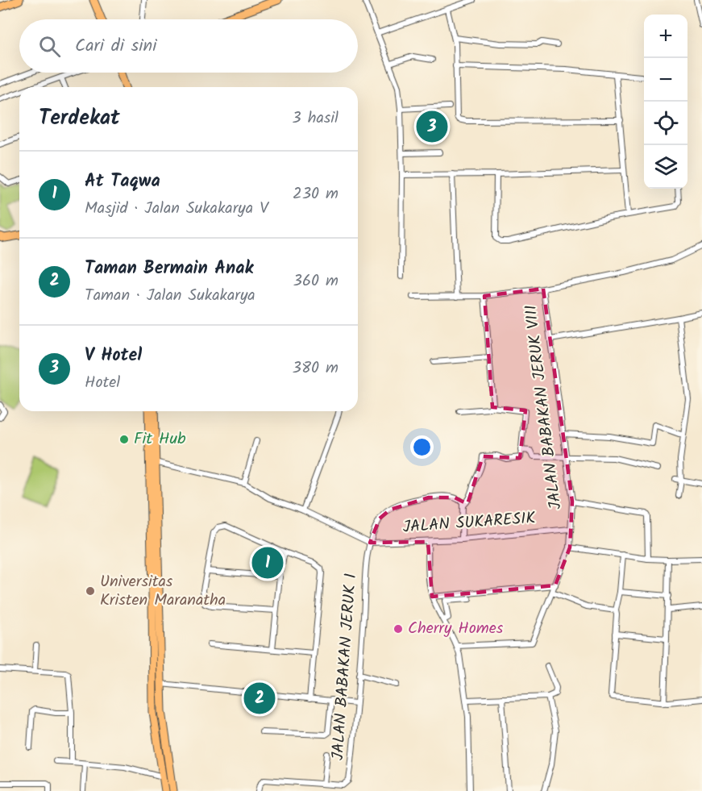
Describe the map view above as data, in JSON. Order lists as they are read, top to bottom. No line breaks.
{"streets":{"street":["JALAN BABAKAN JERUK VIII","JALAN SUKARESIK","JALAN BABAKAN JERUK 1"]},"crossings":[["JALAN BABAKAN JERUK VIII","JALAN SUKARESIK"],["JALAN SUKARESIK","JALAN BABAKAN JERUK 1"]],"places":["Fit Hub","Universitas Kristen Maranatha","Cherry Homes"],"page":{"map_buttons":["+","−"],"search":"Cari di sini","heading":["Terdekat","3 hasil"],"pins":["3","1","2"],"list":[{"mark":"1","name":"At Taqwa","note":"Masjid · Jalan Sukakarya V","value":"230 m"},{"mark":"2","name":"Taman Bermain Anak","note":"Taman · Jalan Sukakarya","value":"360 m"},{"mark":"3","name":"V Hotel","note":"Hotel","value":"380 m"}]}}
